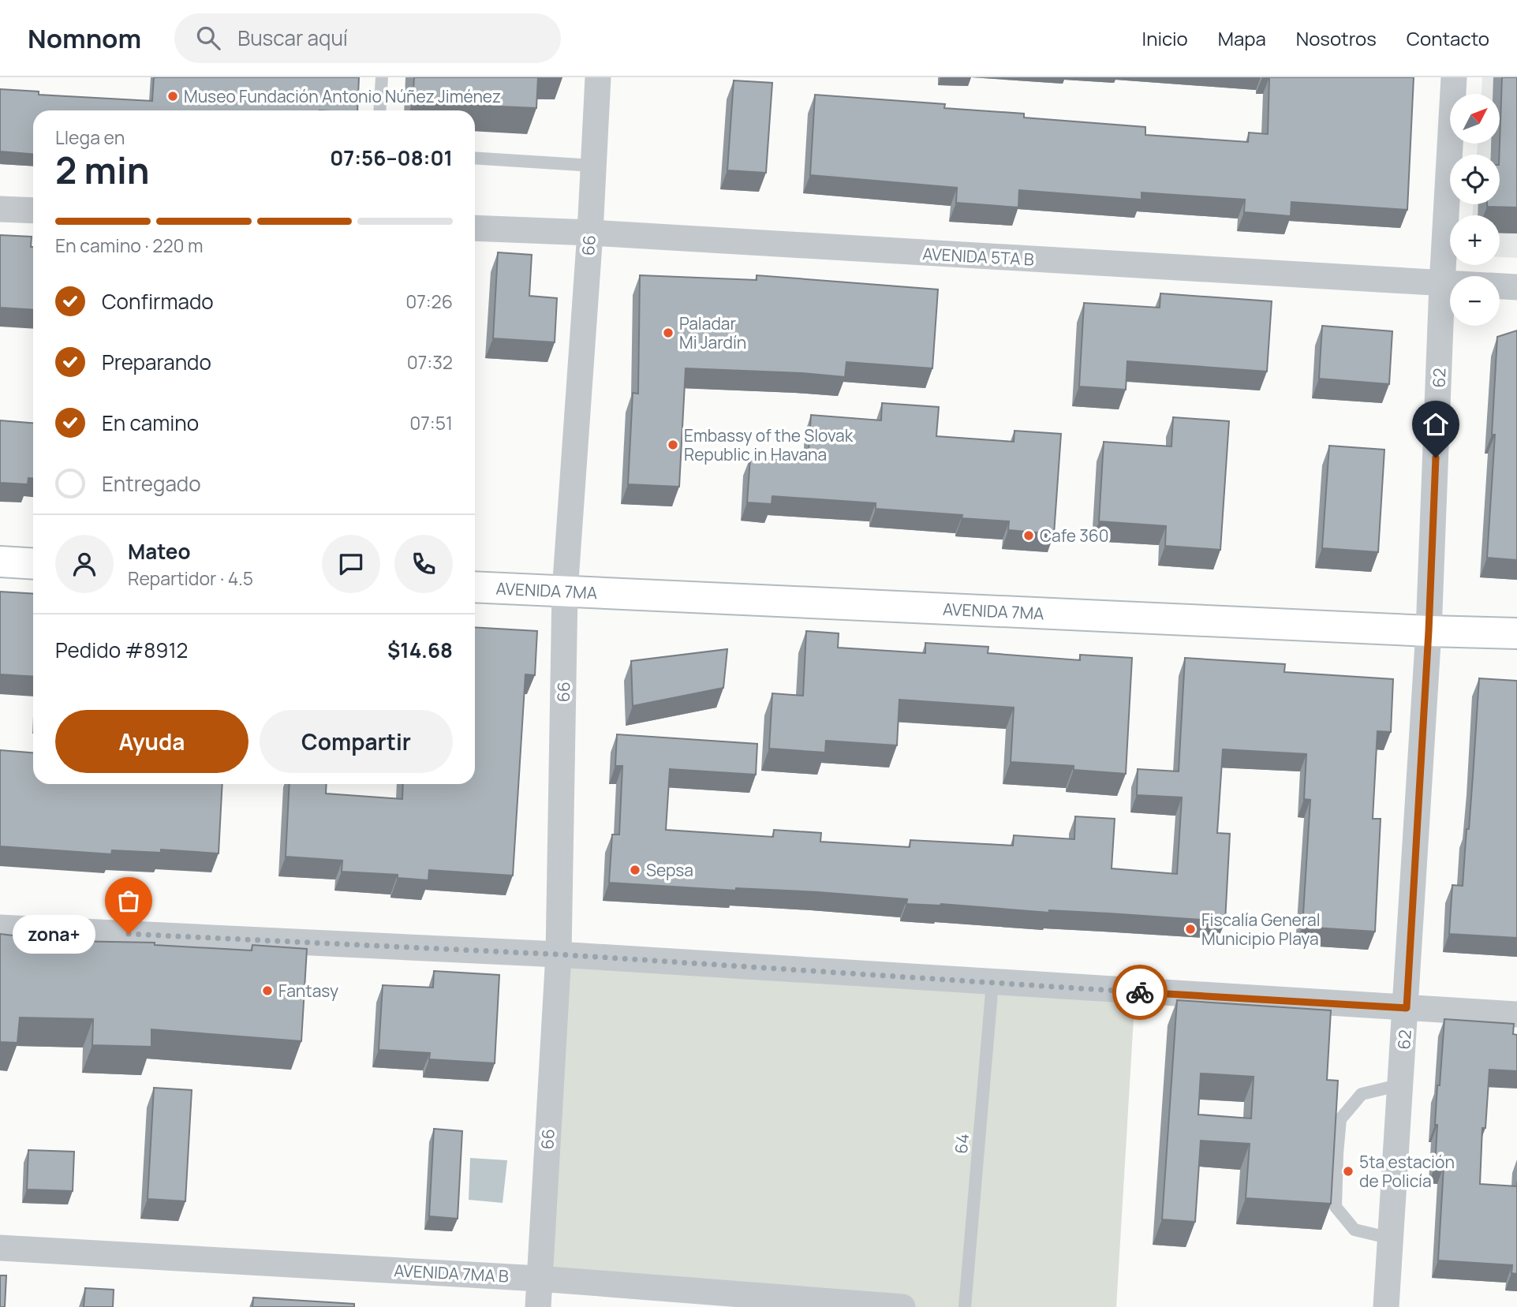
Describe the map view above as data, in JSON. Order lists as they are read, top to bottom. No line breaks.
{"streets":{"main road":["AVENIDA 7MA"],"street":["66","AVENIDA 5TA B","62","AVENIDA 7MA B"],"lane":["64"]},"crossings":[["66","AVENIDA 5TA B"],["66","AVENIDA 7MA"],["66","AVENIDA 7MA B"],["AVENIDA 5TA B","62"],["62","AVENIDA 7MA"]],"places":["Museo Fundación Antonio Núñez Jiménez","Paladar Mi Jardín","Embassy of the Slovak Republic in Havana","Cafe 360","Sepsa","Fiscalía General Municipio Playa","zona+","Fantasy","5ta estación de Policía"],"north":"top right","page":{"header":"Nomnom","search":"Buscar aquí","nav":["Inicio","Mapa","Nosotros","Contacto"],"map_buttons":["+","−"],"heading":["2 min","Llega en","07:56–08:01"],"panel":["Mateo","Repartidor · 4.5","Pedido #8912","$14.68"],"bar":"En camino · 220 m","list":[["Confirmado","07:26"],["Preparando","07:32"],["En camino","07:51"],"Entregado"],"buttons":["Ayuda","Compartir"],"bubble":"zona+"}}
